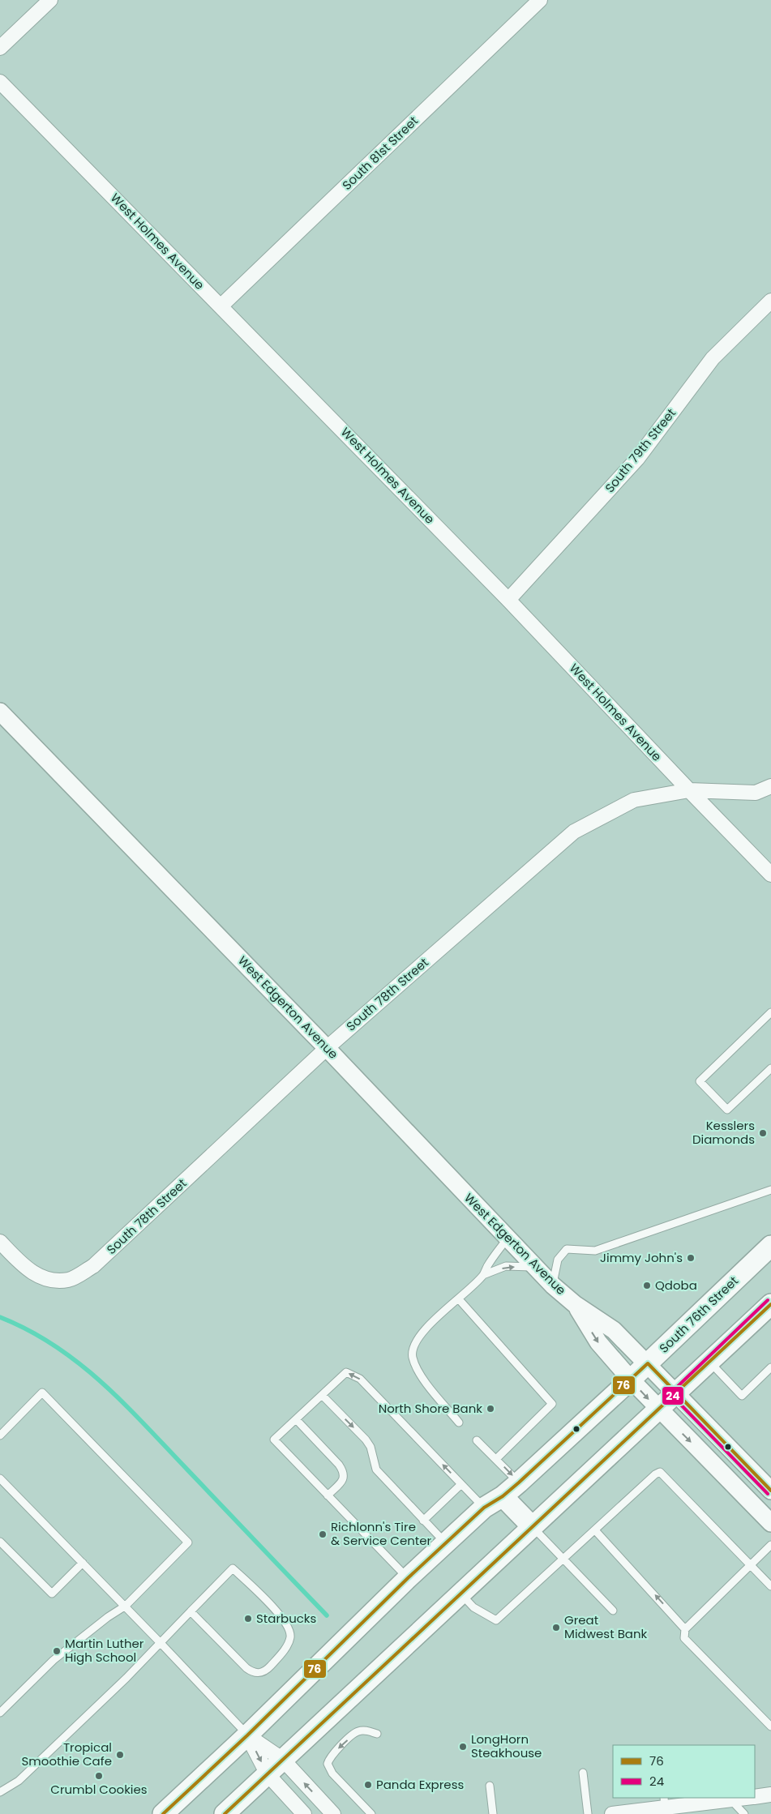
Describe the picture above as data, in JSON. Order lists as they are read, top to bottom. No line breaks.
{"streets":{"main road":["South 76th Street"],"street":["South 81st Street","West Holmes Avenue","South 79th Street","South 78th Street","West Edgerton Avenue"]},"crossings":[["South 81st Street","West Holmes Avenue"],["West Holmes Avenue","South 79th Street"],["West Holmes Avenue","South 78th Street"],["South 78th Street","West Edgerton Avenue"],["West Edgerton Avenue","South 76th Street"]],"places":["Kesslers Diamonds","Jimmy John's","Qdoba","North Shore Bank","Richlonn's Tire & Service Center","Starbucks","Great Midwest Bank","Martin Luther High School","LongHorn Steakhouse","Tropical Smoothie Cafe","Crumbl Cookies","Panda Express"],"lines":["transit line 24","transit line 76"],"legend":["76","24"]}
